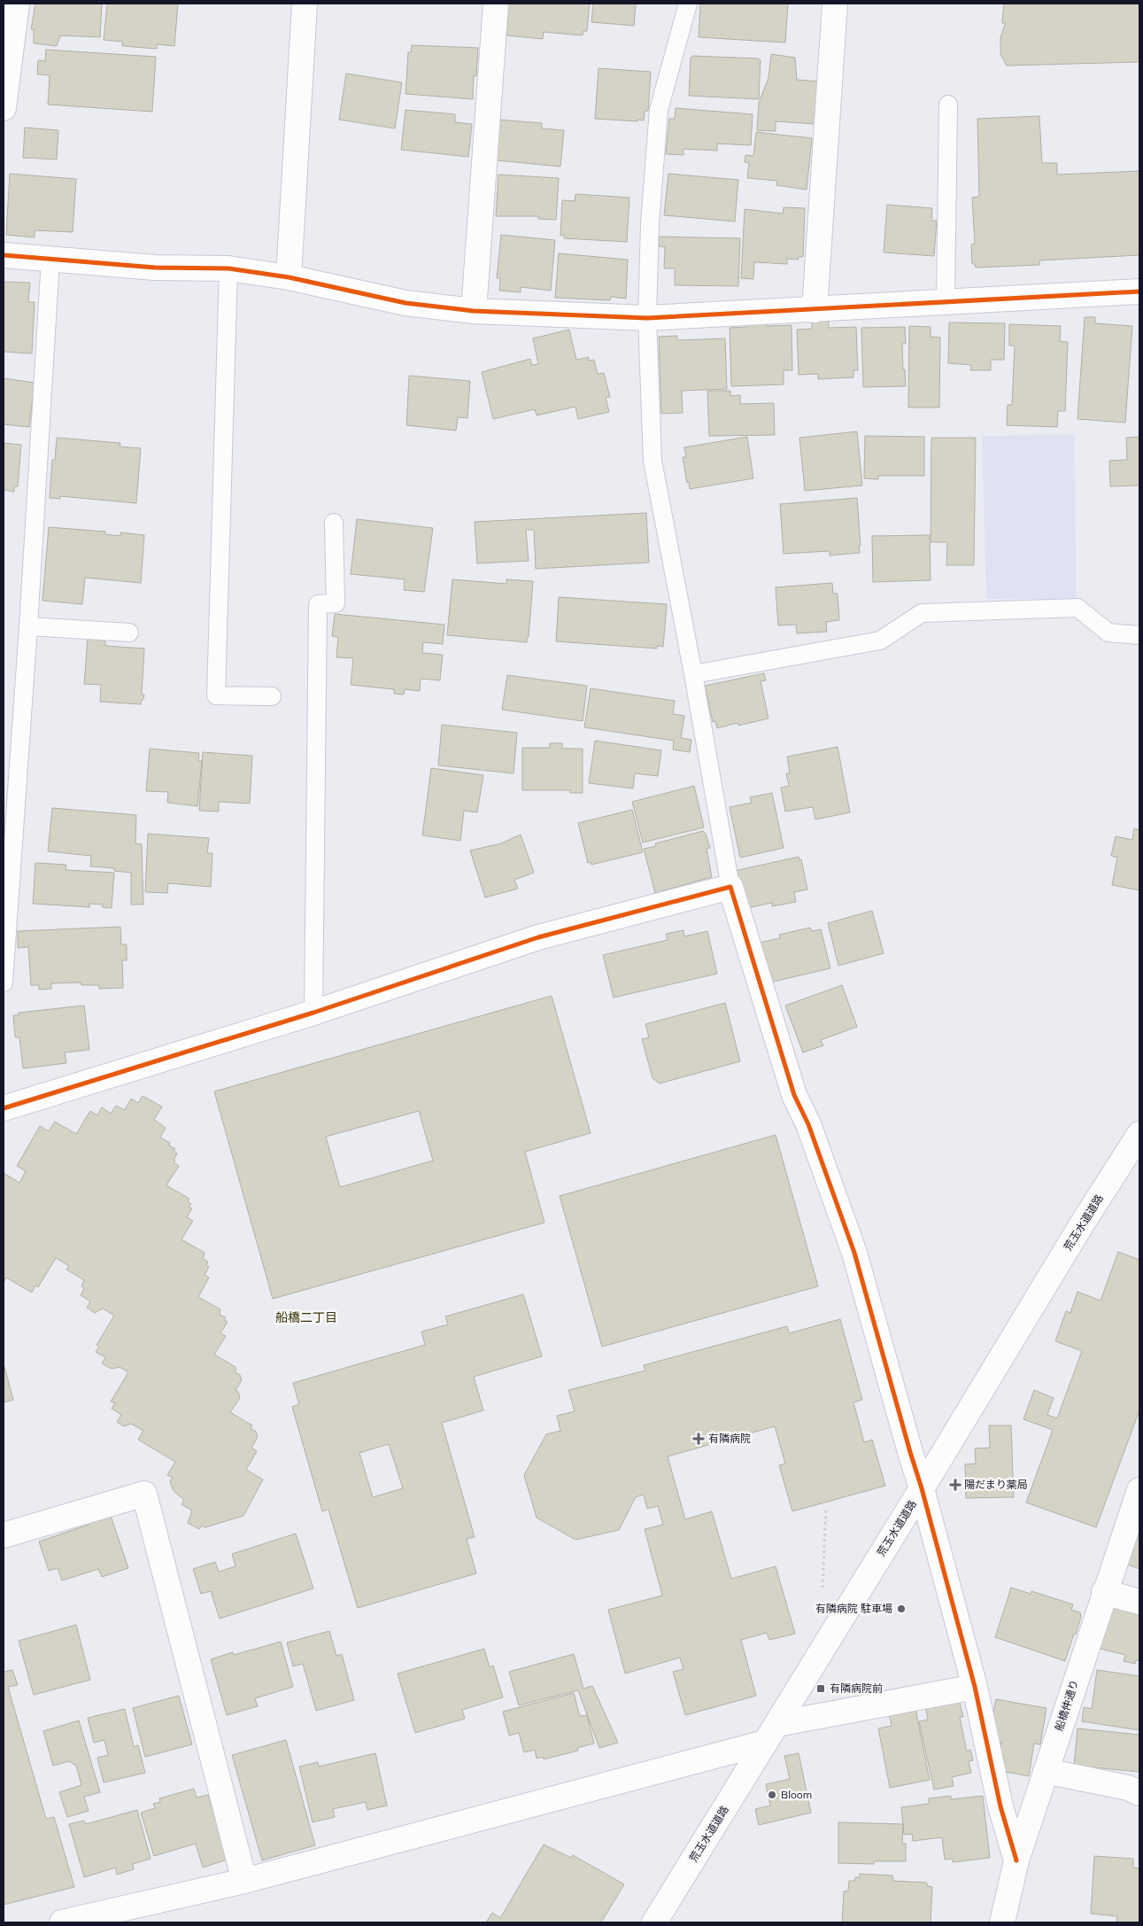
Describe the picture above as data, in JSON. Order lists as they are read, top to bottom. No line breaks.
{"streets":{"street":["荒玉水道道路","船橋仲通り"]},"districts":["船橋二丁目"],"places":{"health":["有隣病院","陽だまり薬局"],"other":["有隣病院 駐車場","Bloom"],"transit":["有隣病院前"]}}
